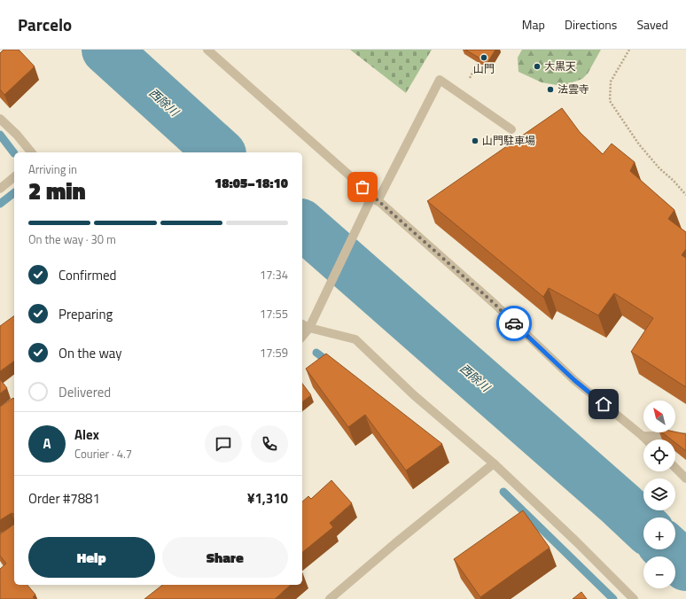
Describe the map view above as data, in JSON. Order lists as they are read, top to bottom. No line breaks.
{"water":["西除川"],"places":["山門","大黒天","法雲寺","山門駐車場"],"north":"top left","page":{"header":"Parcelo","nav":["Map","Directions","Saved"],"heading":["2 min","Arriving in","18:05–18:10"],"panel":["Alex","Courier · 4.7","Order #7881","¥1,310"],"bar":"On the way · 30 m","list":[["Confirmed","17:34"],["Preparing","17:55"],["On the way","17:59"],"Delivered"],"map_buttons":["+","−"],"round":"A","buttons":["Help","Share"]}}
